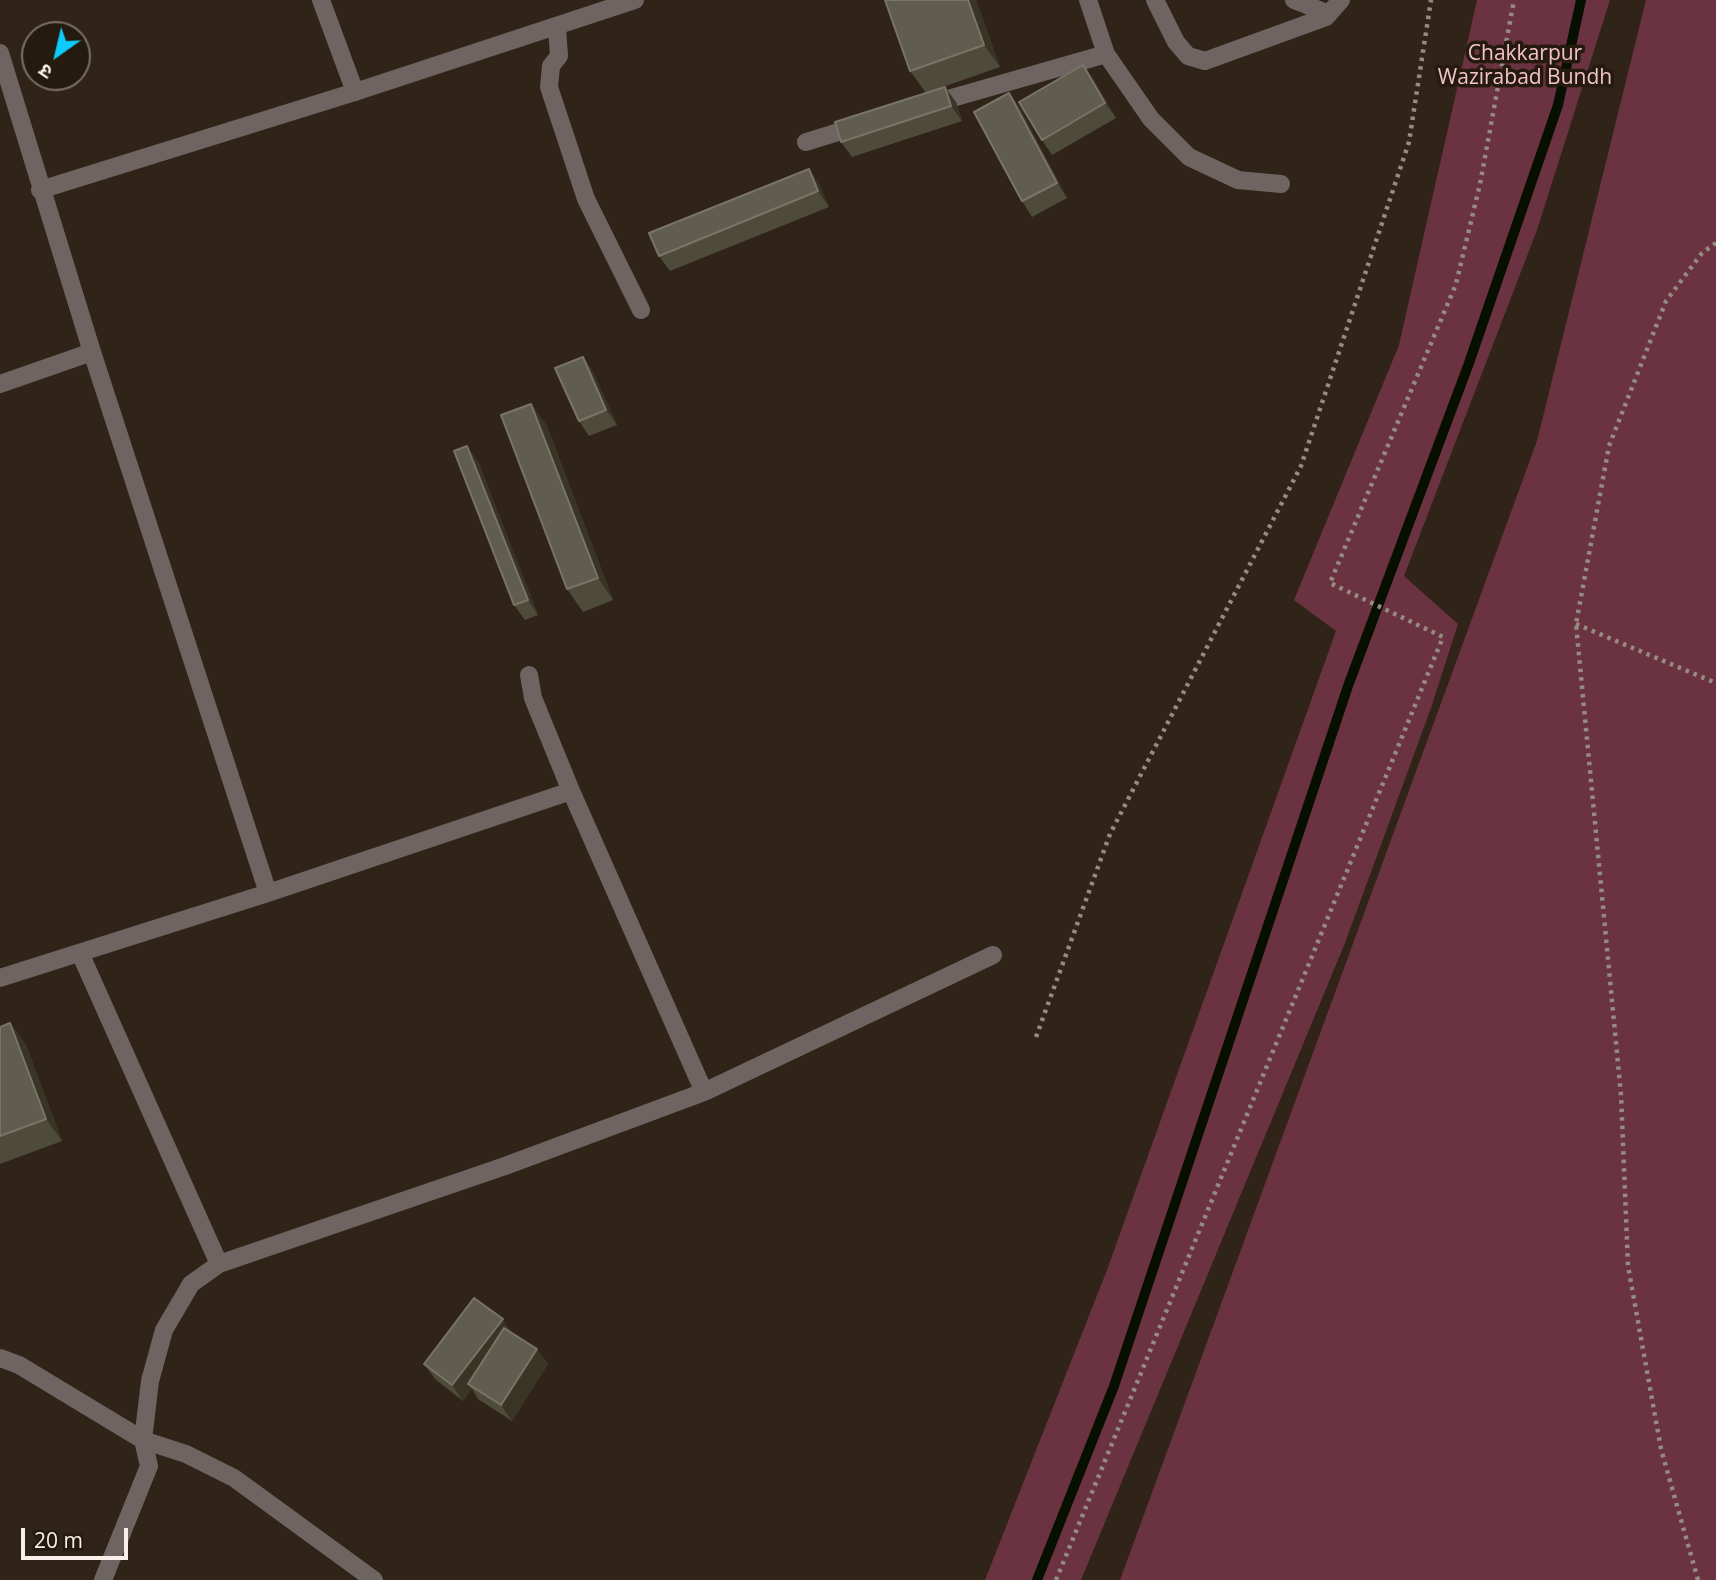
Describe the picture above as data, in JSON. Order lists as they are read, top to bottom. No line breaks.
{"parks":["Chakkarpur Wazirabad Bundh"],"scale_bar":"20 m","north":"bottom left"}
